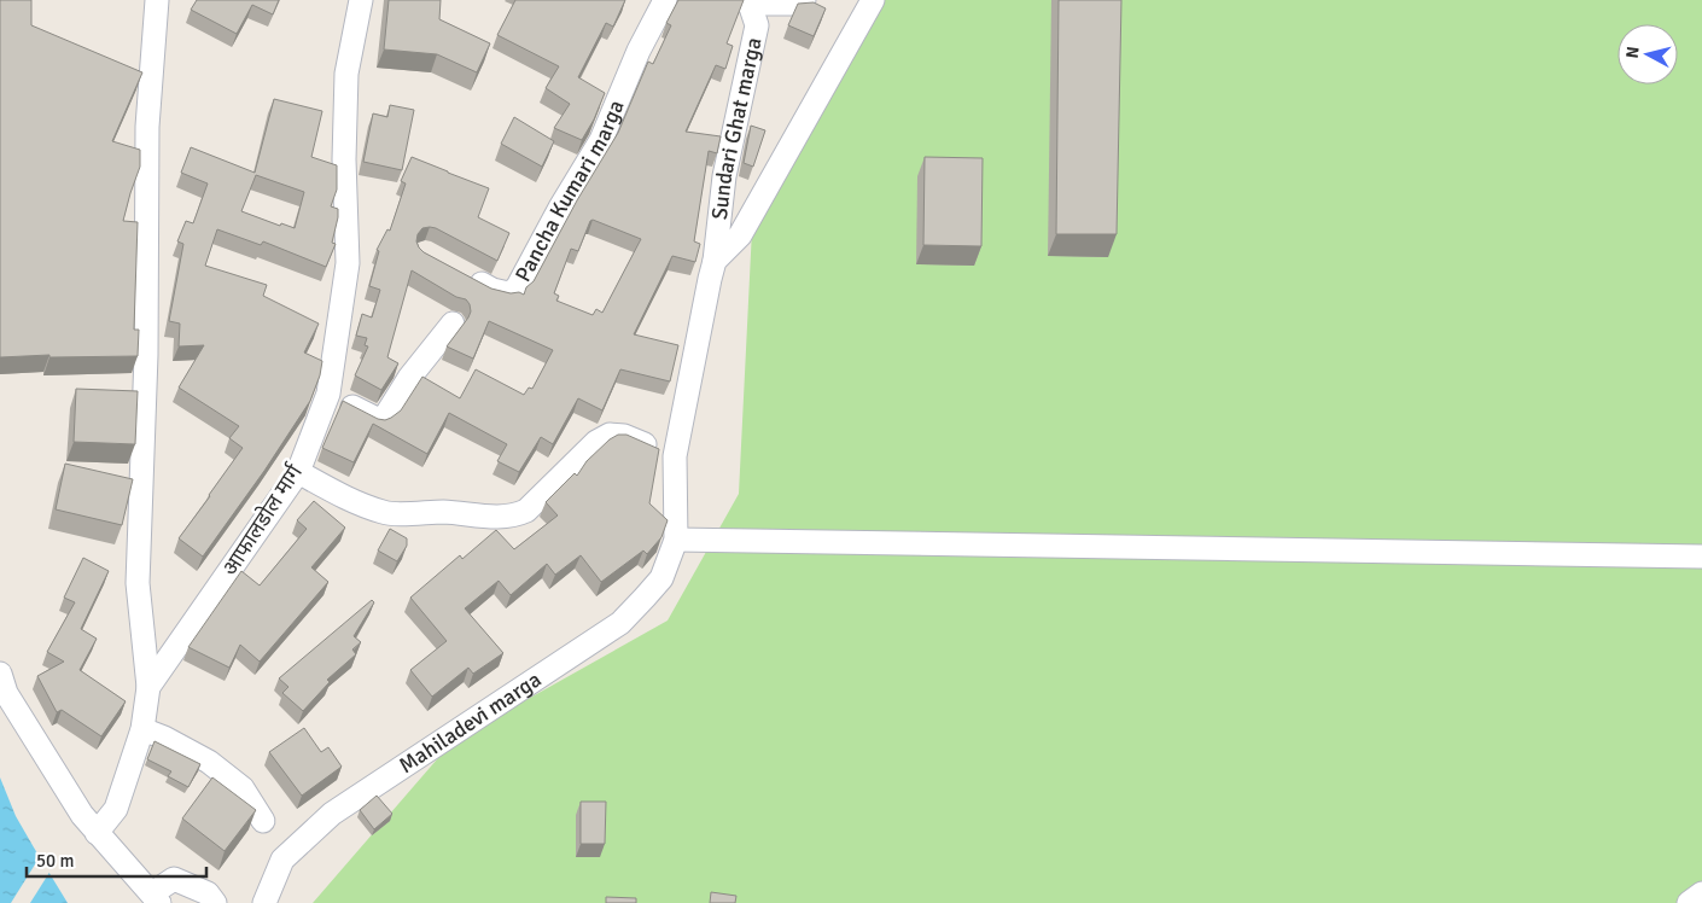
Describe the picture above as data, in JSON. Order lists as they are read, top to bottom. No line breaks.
{"streets":{"street":["Sundari Ghat marga","Pancha Kumari marga","आफालडोल मार्ग","Mahiladevi marga"]},"crossings":[["Sundari Ghat marga","Mahiladevi marga"]],"scale_bar":"50 m","north":"left"}
